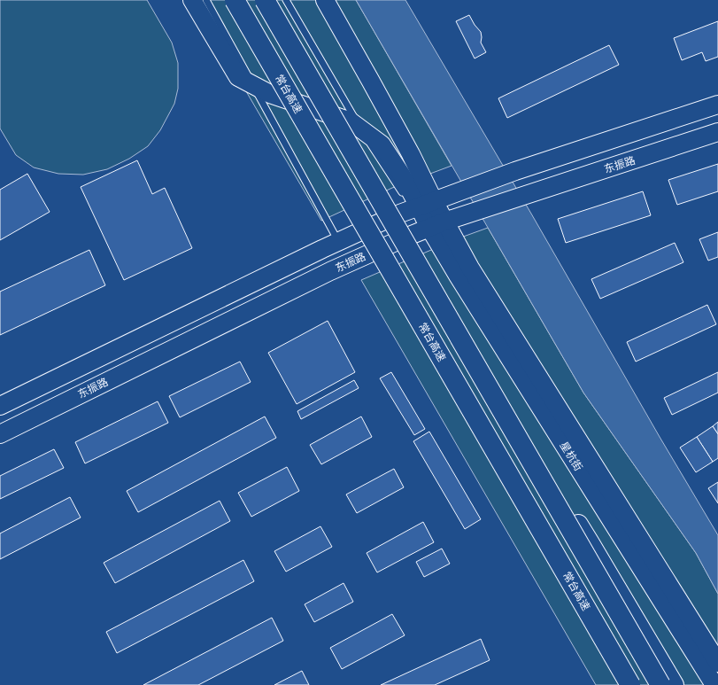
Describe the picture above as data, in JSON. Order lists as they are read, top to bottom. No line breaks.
{"streets":{"highway":["常台高速"],"main road":["东振路","星杭街"]},"crossings":[["东振路","星杭街"]]}
